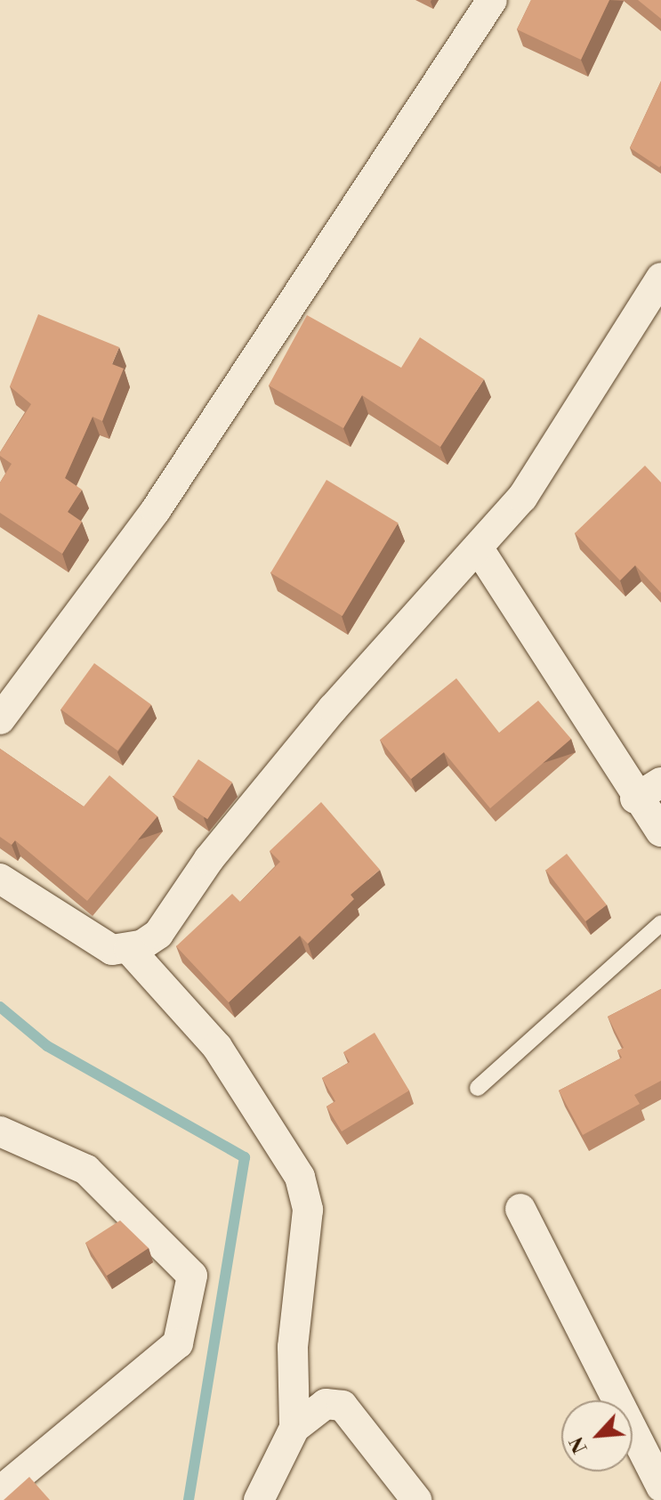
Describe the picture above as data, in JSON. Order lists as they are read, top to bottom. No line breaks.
{"north":"bottom left"}
